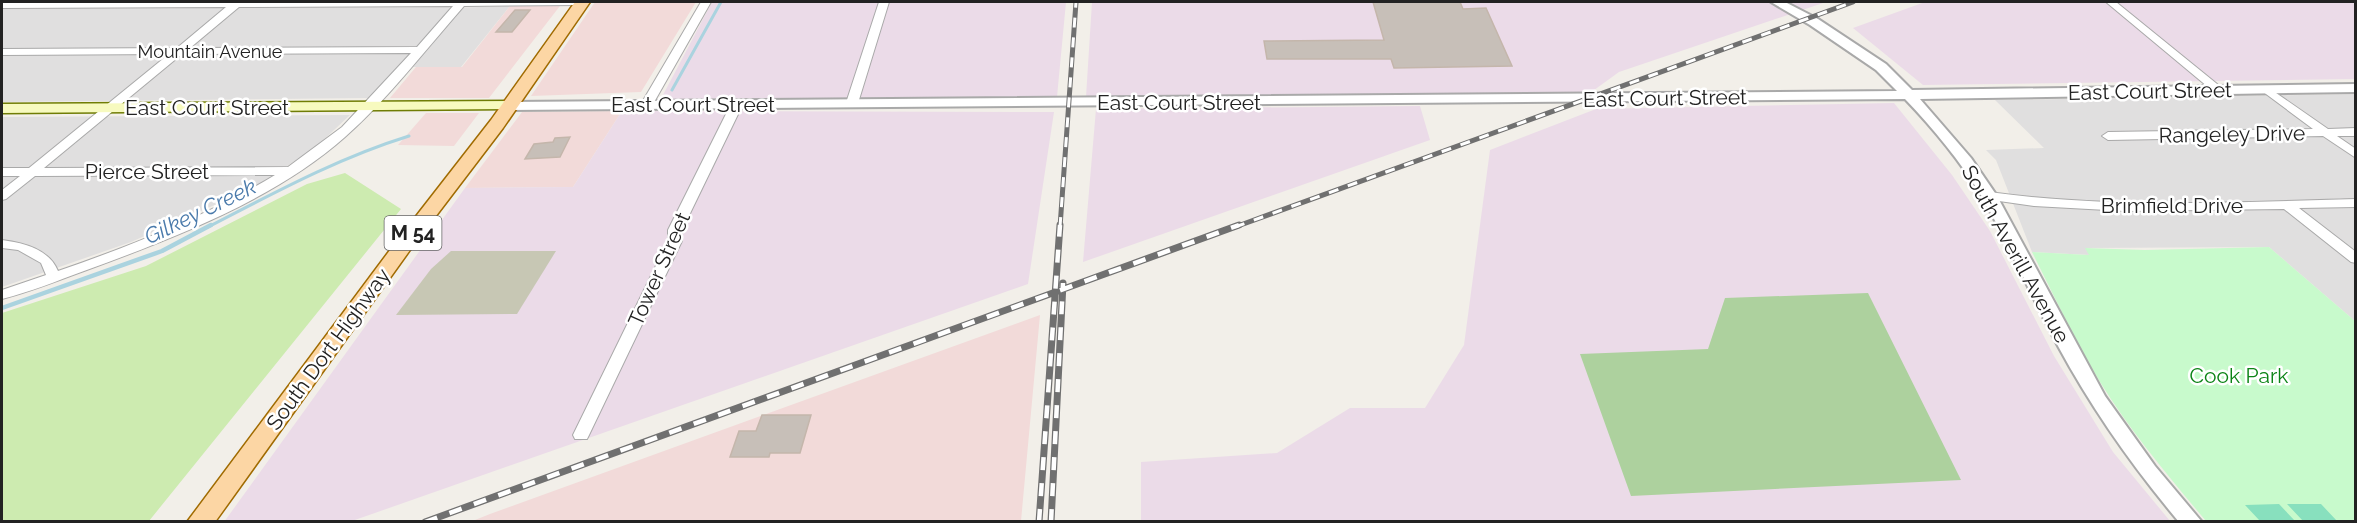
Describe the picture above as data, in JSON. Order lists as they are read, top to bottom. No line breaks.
{"streets":{"main road":["East Court Street","M 54","South Dort Highway"],"street":["Mountain Avenue","Rangeley Drive","Pierce Street","Brimfield Drive","South Averill Avenue","Tower Street"]},"crossings":[["East Court Street","South Averill Avenue"],["East Court Street","Tower Street"],["East Court Street","South Dort Highway"],["Brimfield Drive","South Averill Avenue"]],"water":["Gilkey Creek"],"parks":["Cook Park"]}
